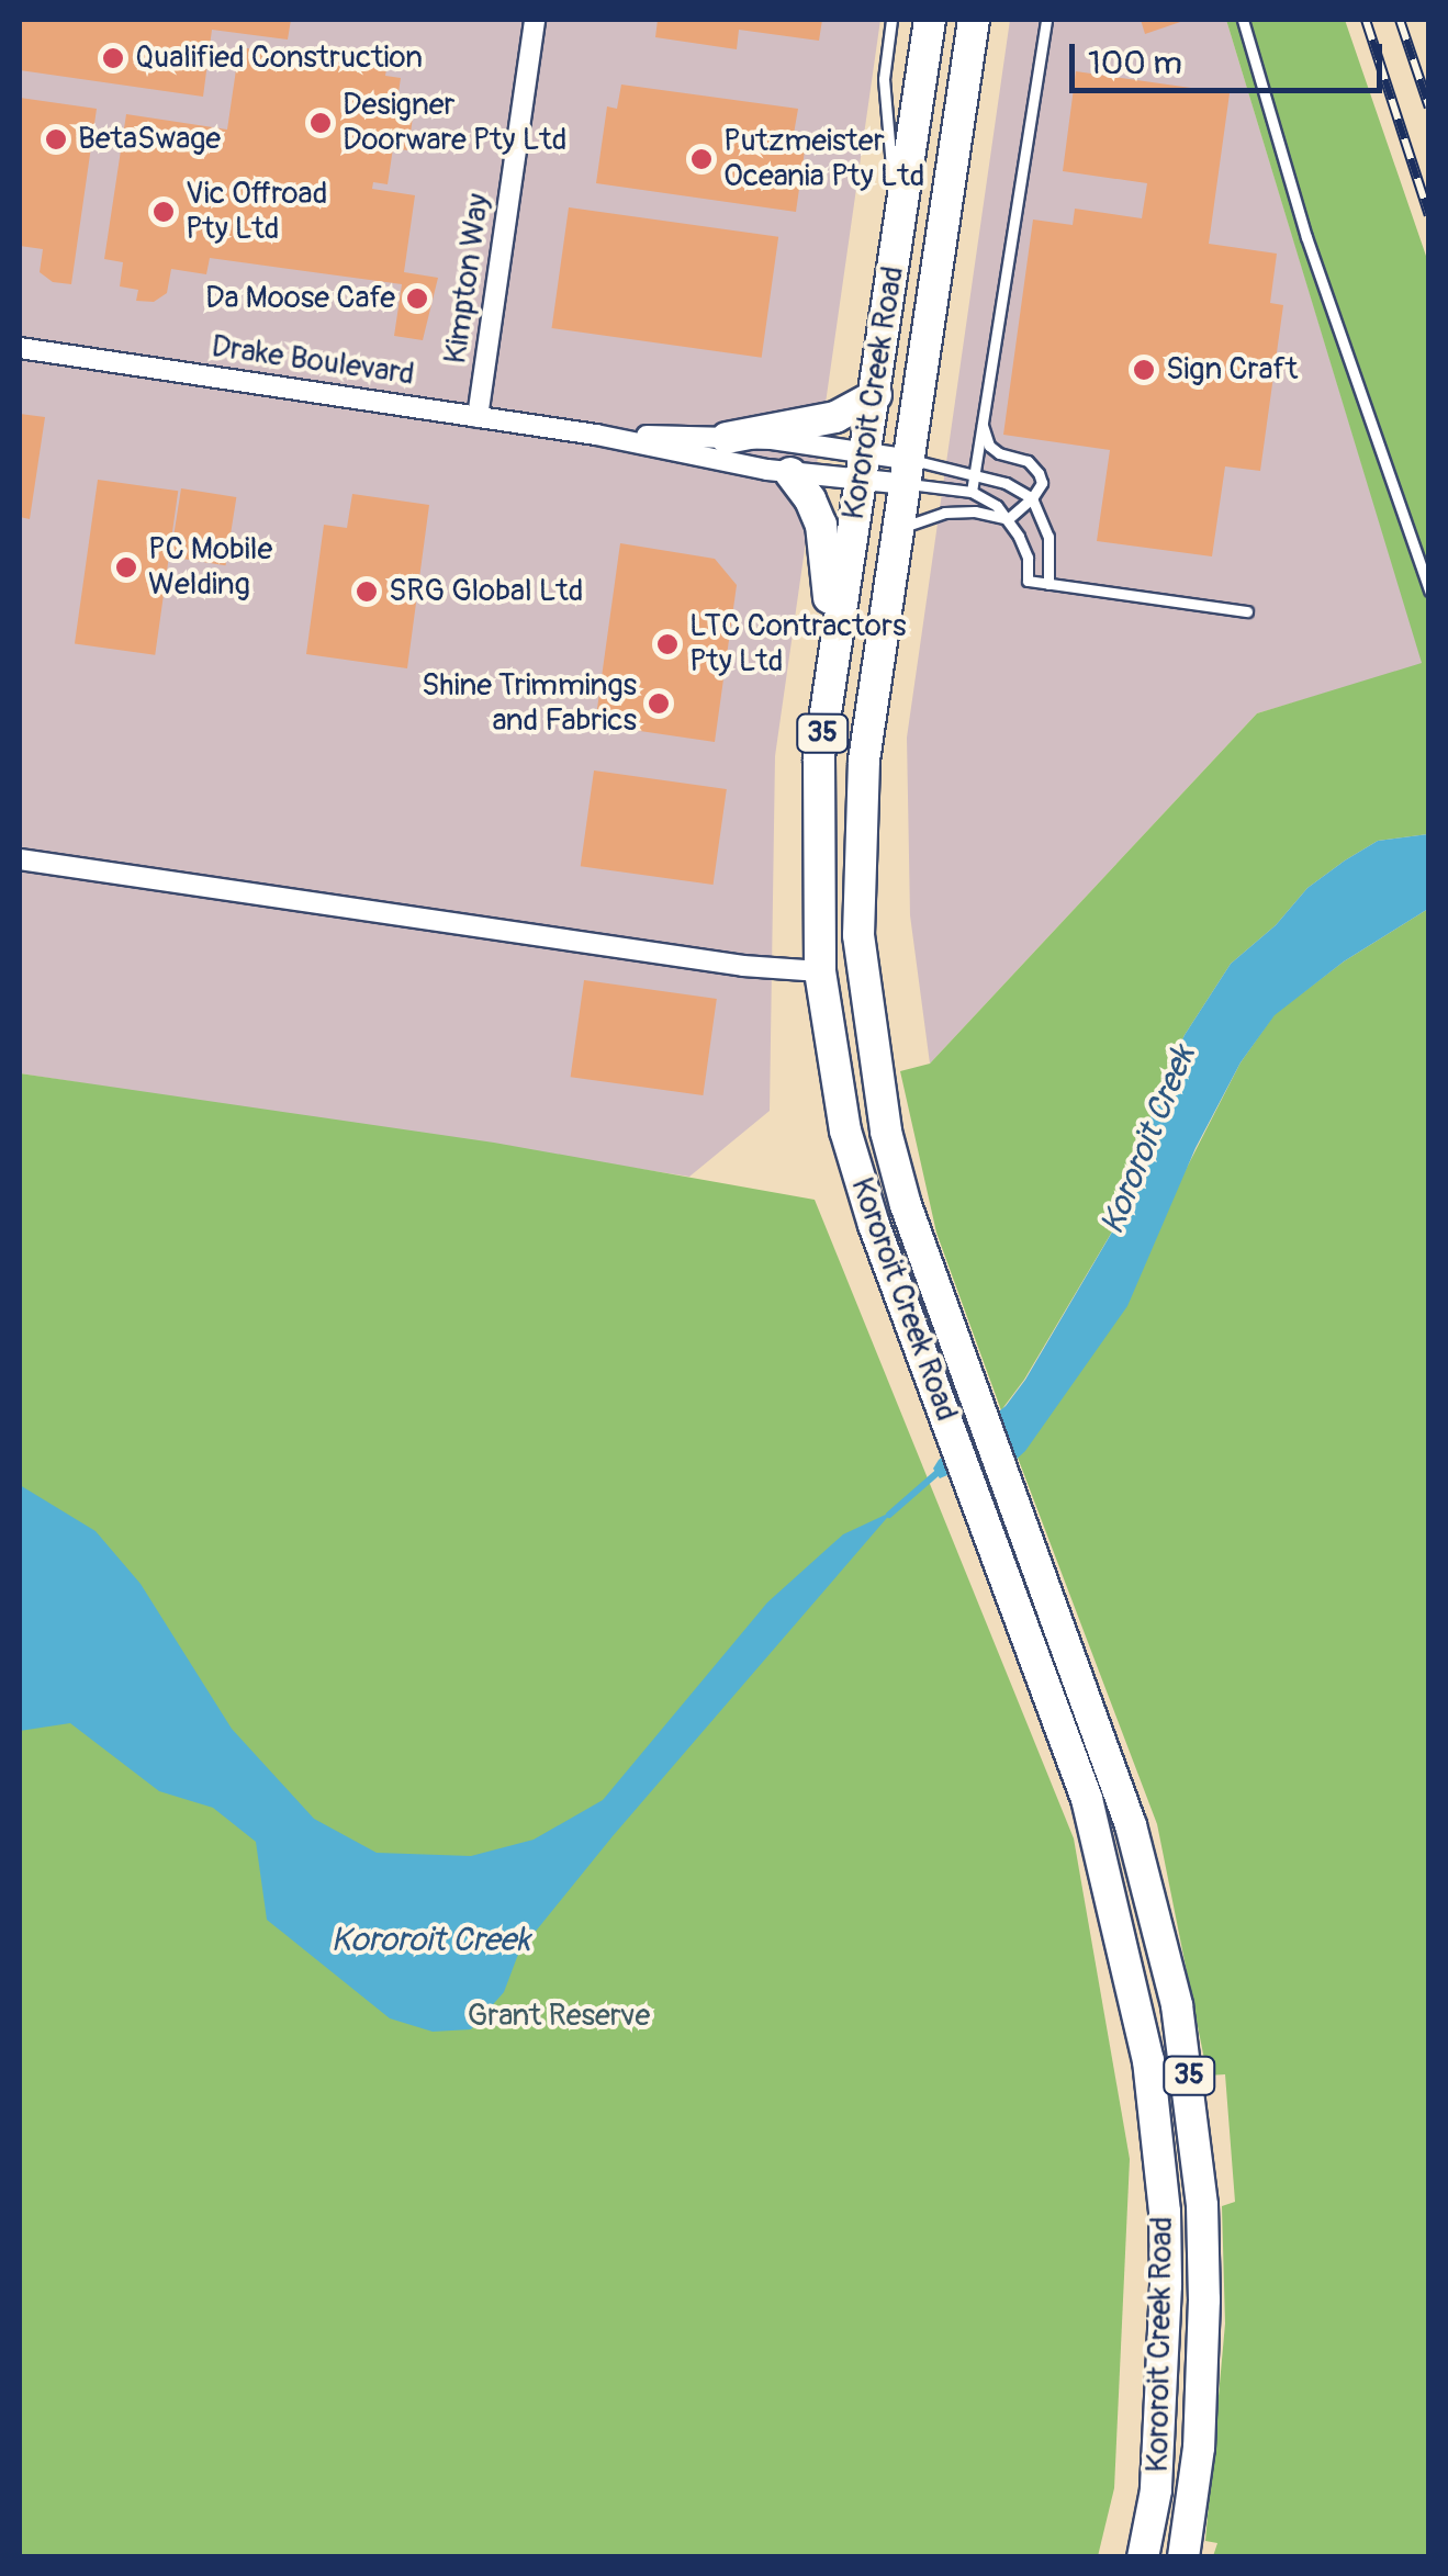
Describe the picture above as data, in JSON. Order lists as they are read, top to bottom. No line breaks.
{"streets":{"main road":["Kororoit Creek Road","35"],"street":["Kimpton Way","Drake Boulevard"]},"crossings":[["Kimpton Way","Drake Boulevard"],["Drake Boulevard","Kororoit Creek Road"]],"water":["Kororoit Creek"],"parks":["Grant Reserve"],"places":["Qualified Construction","Designer Doorware Pty Ltd","BetaSwage","Putzmeister Oceania Pty Ltd","Vic Offroad Pty Ltd","Da Moose Cafe","Sign Craft","PC Mobile Welding","SRG Global Ltd","LTC Contractors Pty Ltd","Shine Trimmings and Fabrics"],"scale_bar":"100 m"}
